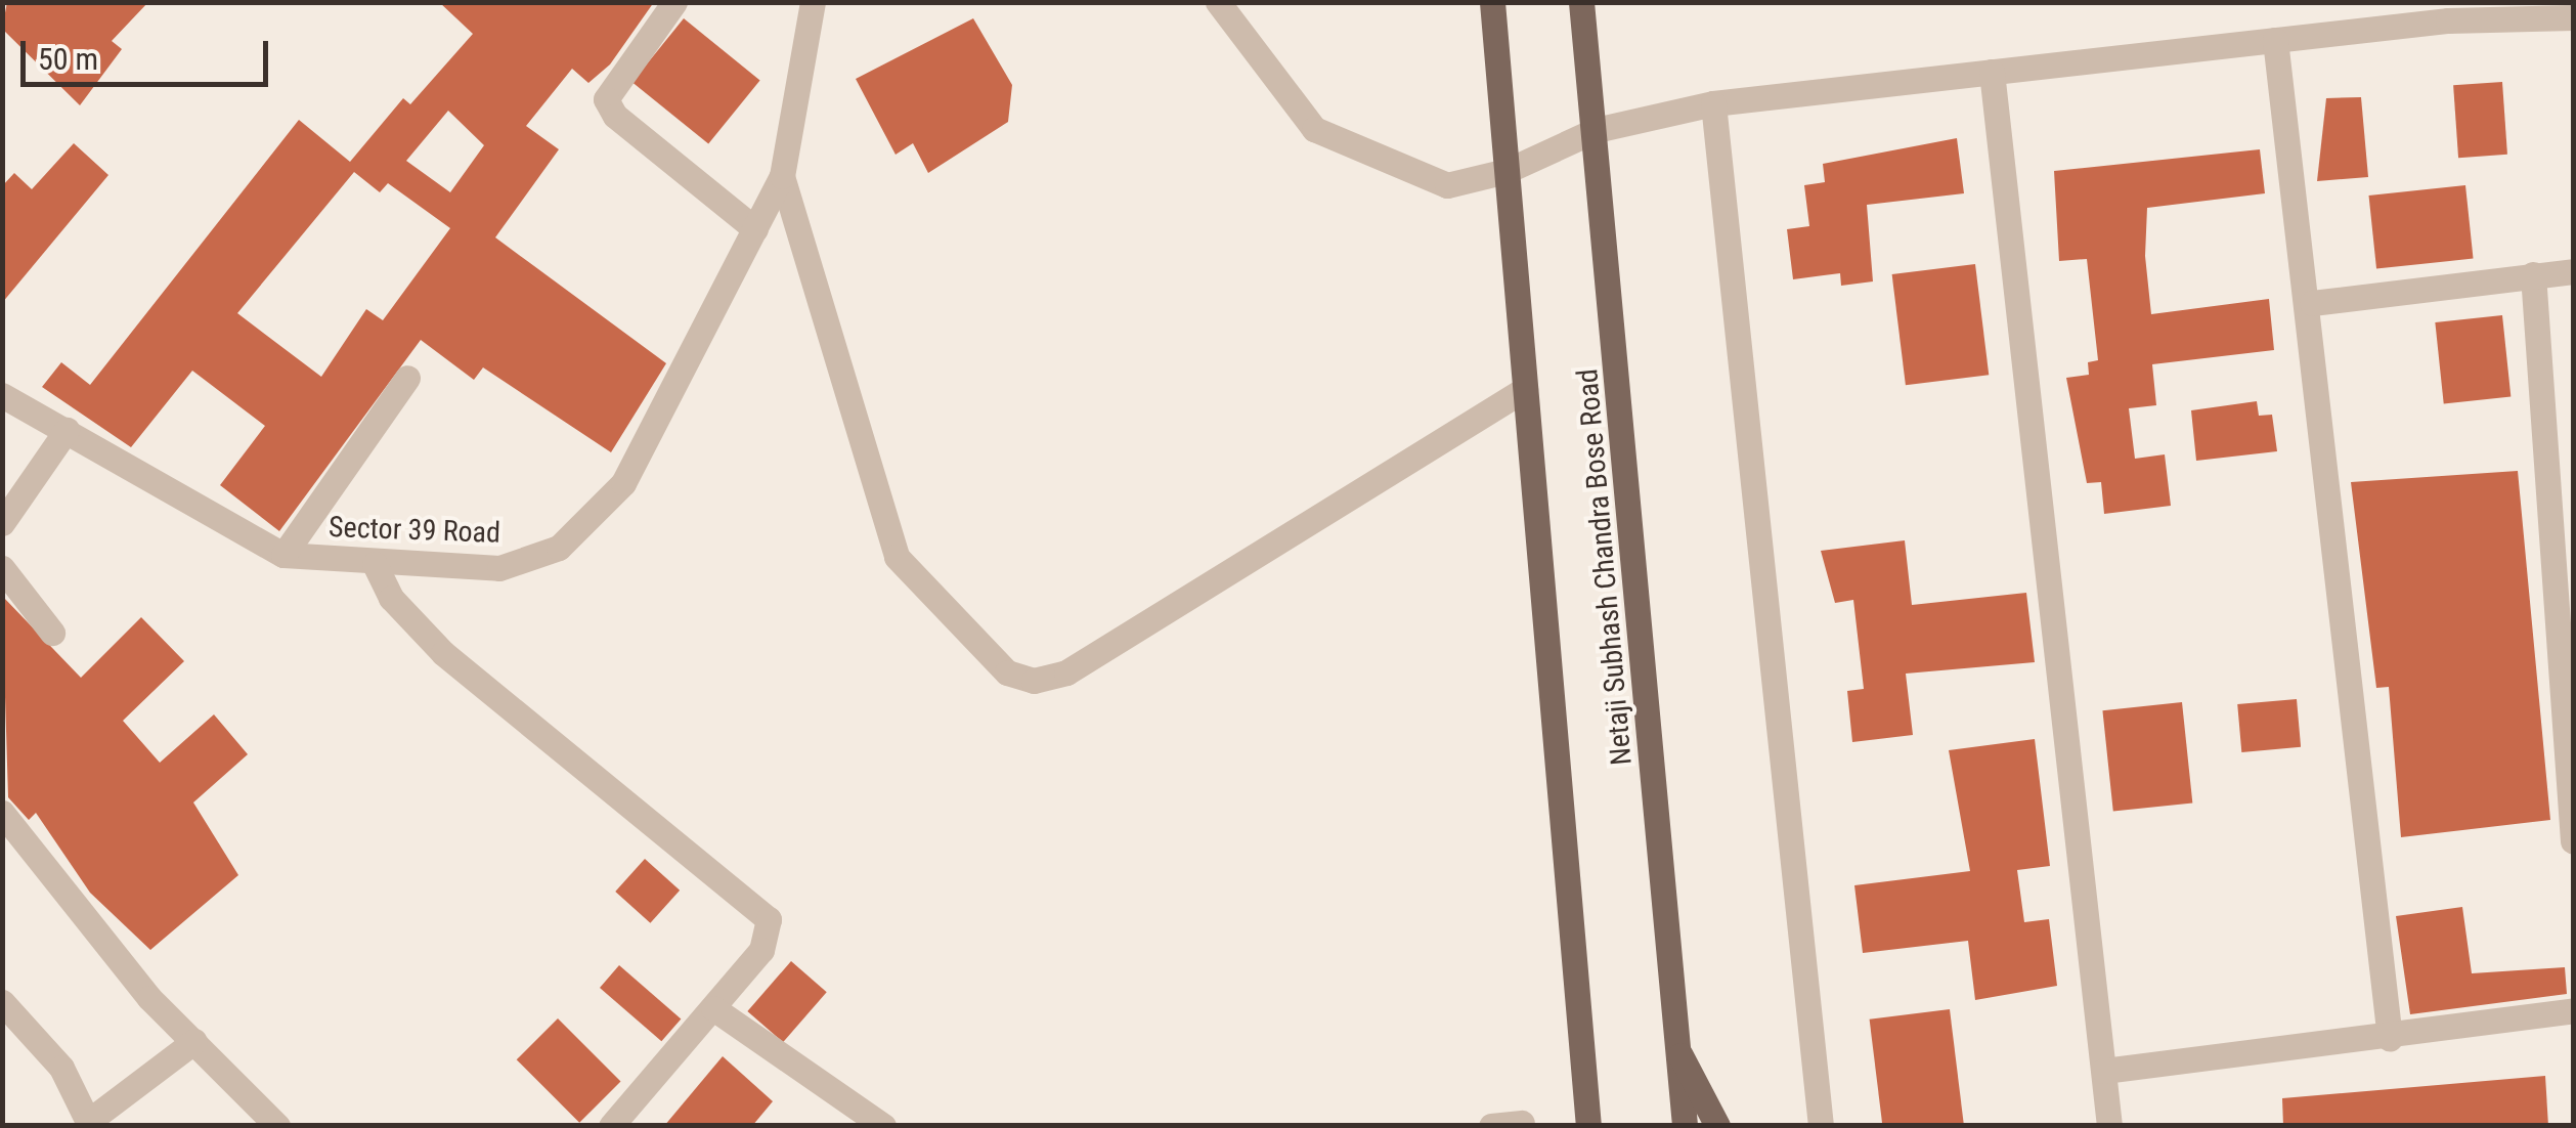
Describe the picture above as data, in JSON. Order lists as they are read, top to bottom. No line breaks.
{"streets":{"main road":["Netaji Subhash Chandra Bose Road"],"street":["Sector 39 Road"]},"scale_bar":"50 m"}
